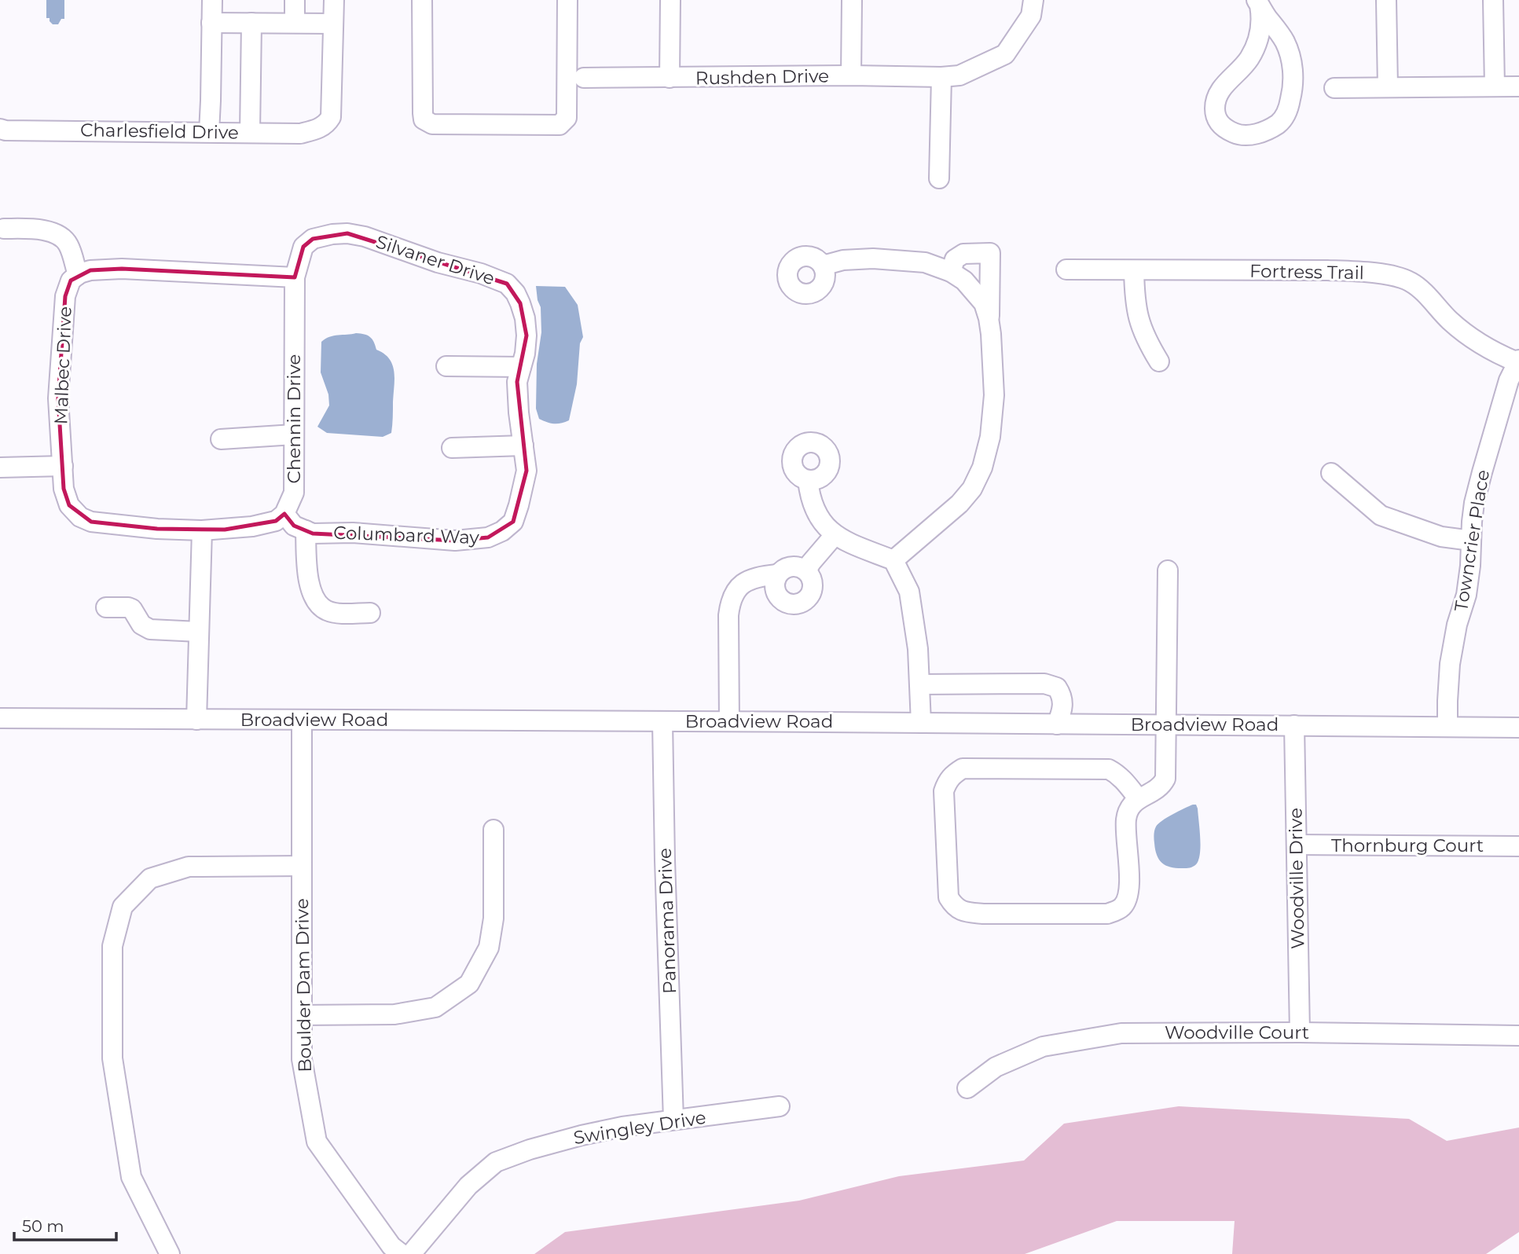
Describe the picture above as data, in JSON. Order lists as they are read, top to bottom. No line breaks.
{"streets":{"street":["Rushden Drive","Charlesfield Drive","Silvaner Drive","Fortress Trail","Malbec Drive","Chennin Drive","Columbard Way","Towncrier Place","Broadview Road","Thornburg Court","Woodville Drive","Panorama Drive","Boulder Dam Drive","Woodville Court","Swingley Drive"]},"crossings":[["Silvaner Drive","Chennin Drive"],["Silvaner Drive","Columbard Way"],["Fortress Trail","Towncrier Place"],["Towncrier Place","Broadview Road"],["Broadview Road","Woodville Drive"],["Broadview Road","Panorama Drive"],["Broadview Road","Boulder Dam Drive"],["Thornburg Court","Woodville Drive"],["Woodville Drive","Woodville Court"],["Panorama Drive","Swingley Drive"]],"scale_bar":"50 m"}
